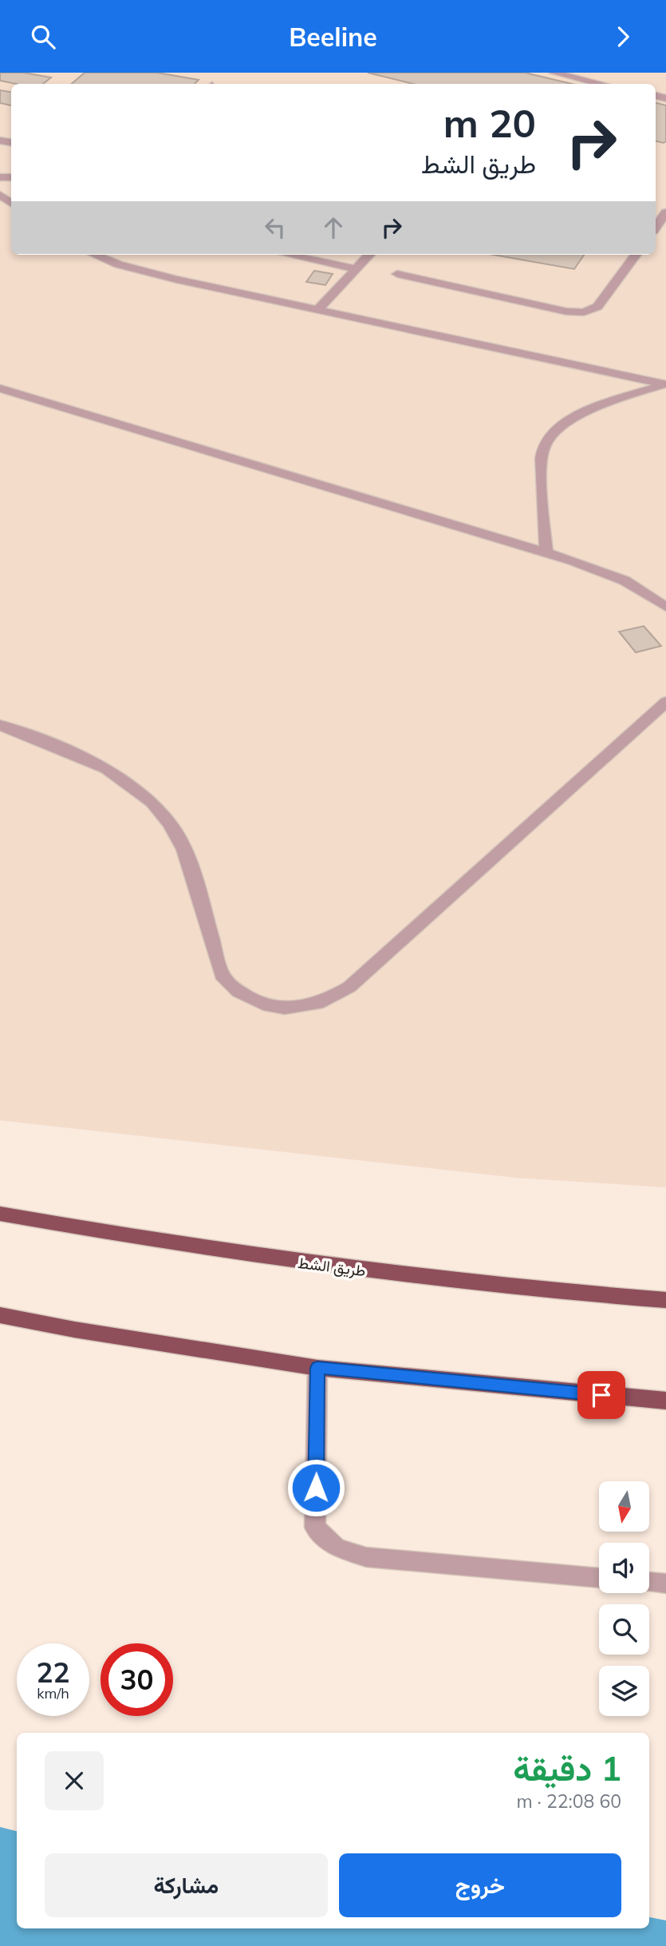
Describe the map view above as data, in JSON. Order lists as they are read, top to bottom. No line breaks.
{"streets":{"highway":["طريق الشط"]},"north":"bottom","page":{"header":"Beeline","turn":["20 m","طريق الشط"],"speed":"22 km/h","limit":"30","heading":["1 دقيقة","60 m · 22:08"],"buttons":["خروج","مشاركة"]}}
